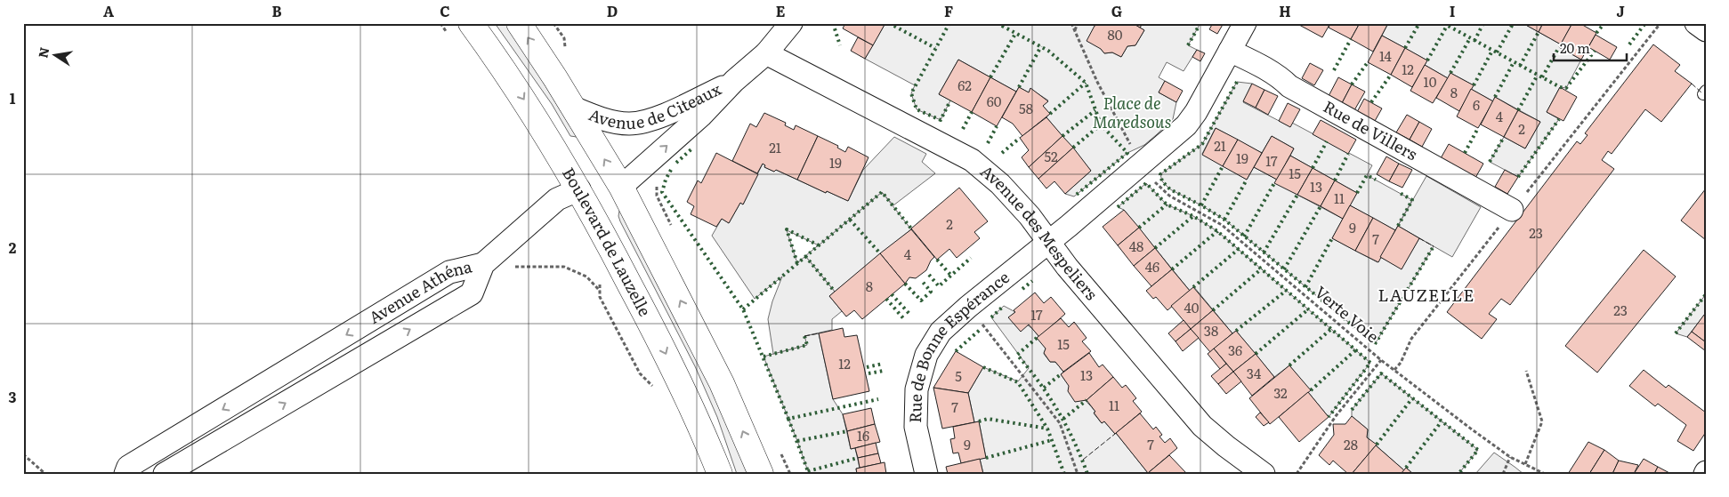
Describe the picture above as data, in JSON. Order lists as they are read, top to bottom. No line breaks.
{"streets":{"main road":["Boulevard de Lauzelle"],"street":["Avenue de Citeaux","Rue de Villers","Avenue des Mespeliers","Avenue Athéna","Rue de Bonne Espérance"],"path":["Verte Voie"]},"crossings":[["Avenue de Citeaux","Avenue des Mespeliers"],["Rue de Villers","Rue de Bonne Espérance"],["Avenue des Mespeliers","Rue de Bonne Espérance"],["Verte Voie","Rue de Bonne Espérance"]],"one_way":["Avenue de Citeaux"],"districts":["LAUZELLE"],"parks":["Place de Maredsous"],"house_numbers":["80","14","12","10","62","8","60","6","58","4","2","21","21","52","19","17","19","15","13","11","2","9","23","7","48","4","46","8","40","23","17","38","15","36","12","34","13","5","32","11","7","16","9","7","28"],"scale_bar":"20 m","north":"left","grid":{"columns":["A","B","C","D","E","F","G","H","I","J"],"rows":["1","2","3"]}}
